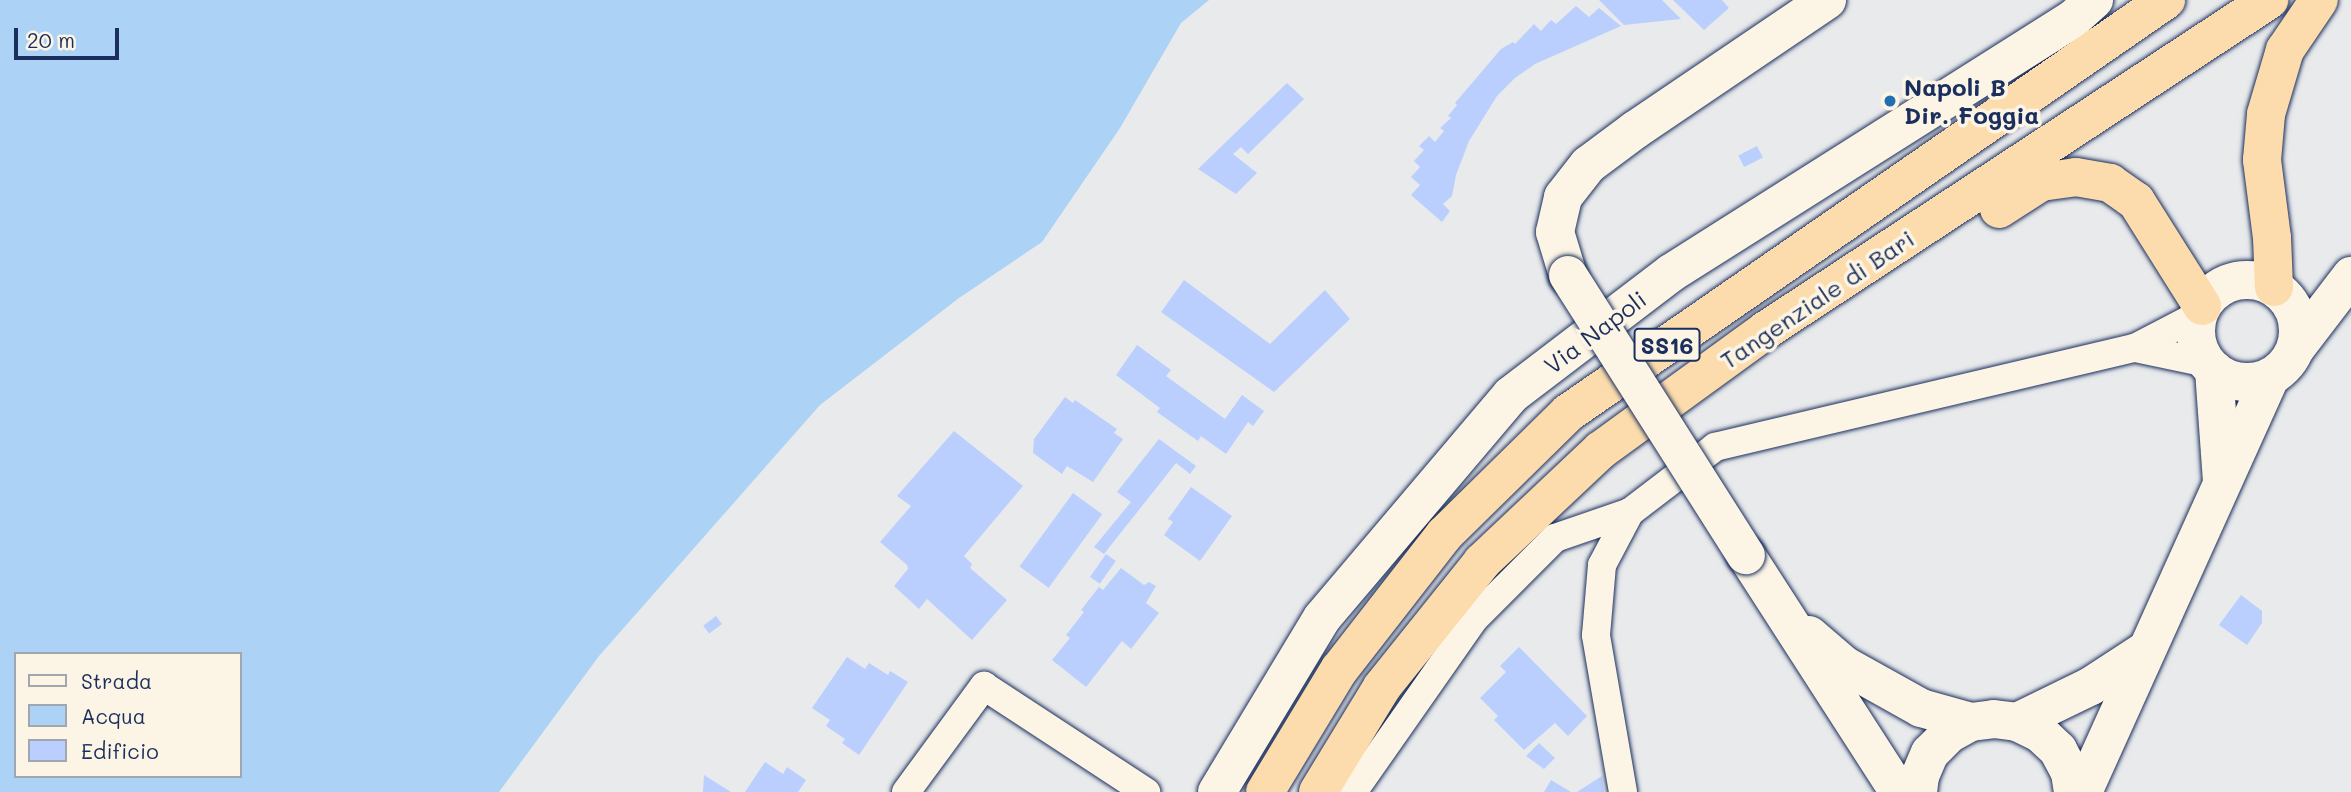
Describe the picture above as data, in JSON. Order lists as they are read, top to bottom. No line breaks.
{"streets":{"highway":["Tangenziale di Bari","SS16"],"street":["Via Napoli"]},"places":["Napoli B Dir. Foggia"],"legend":["Strada","Acqua","Edificio"],"scale_bar":"20 m"}
